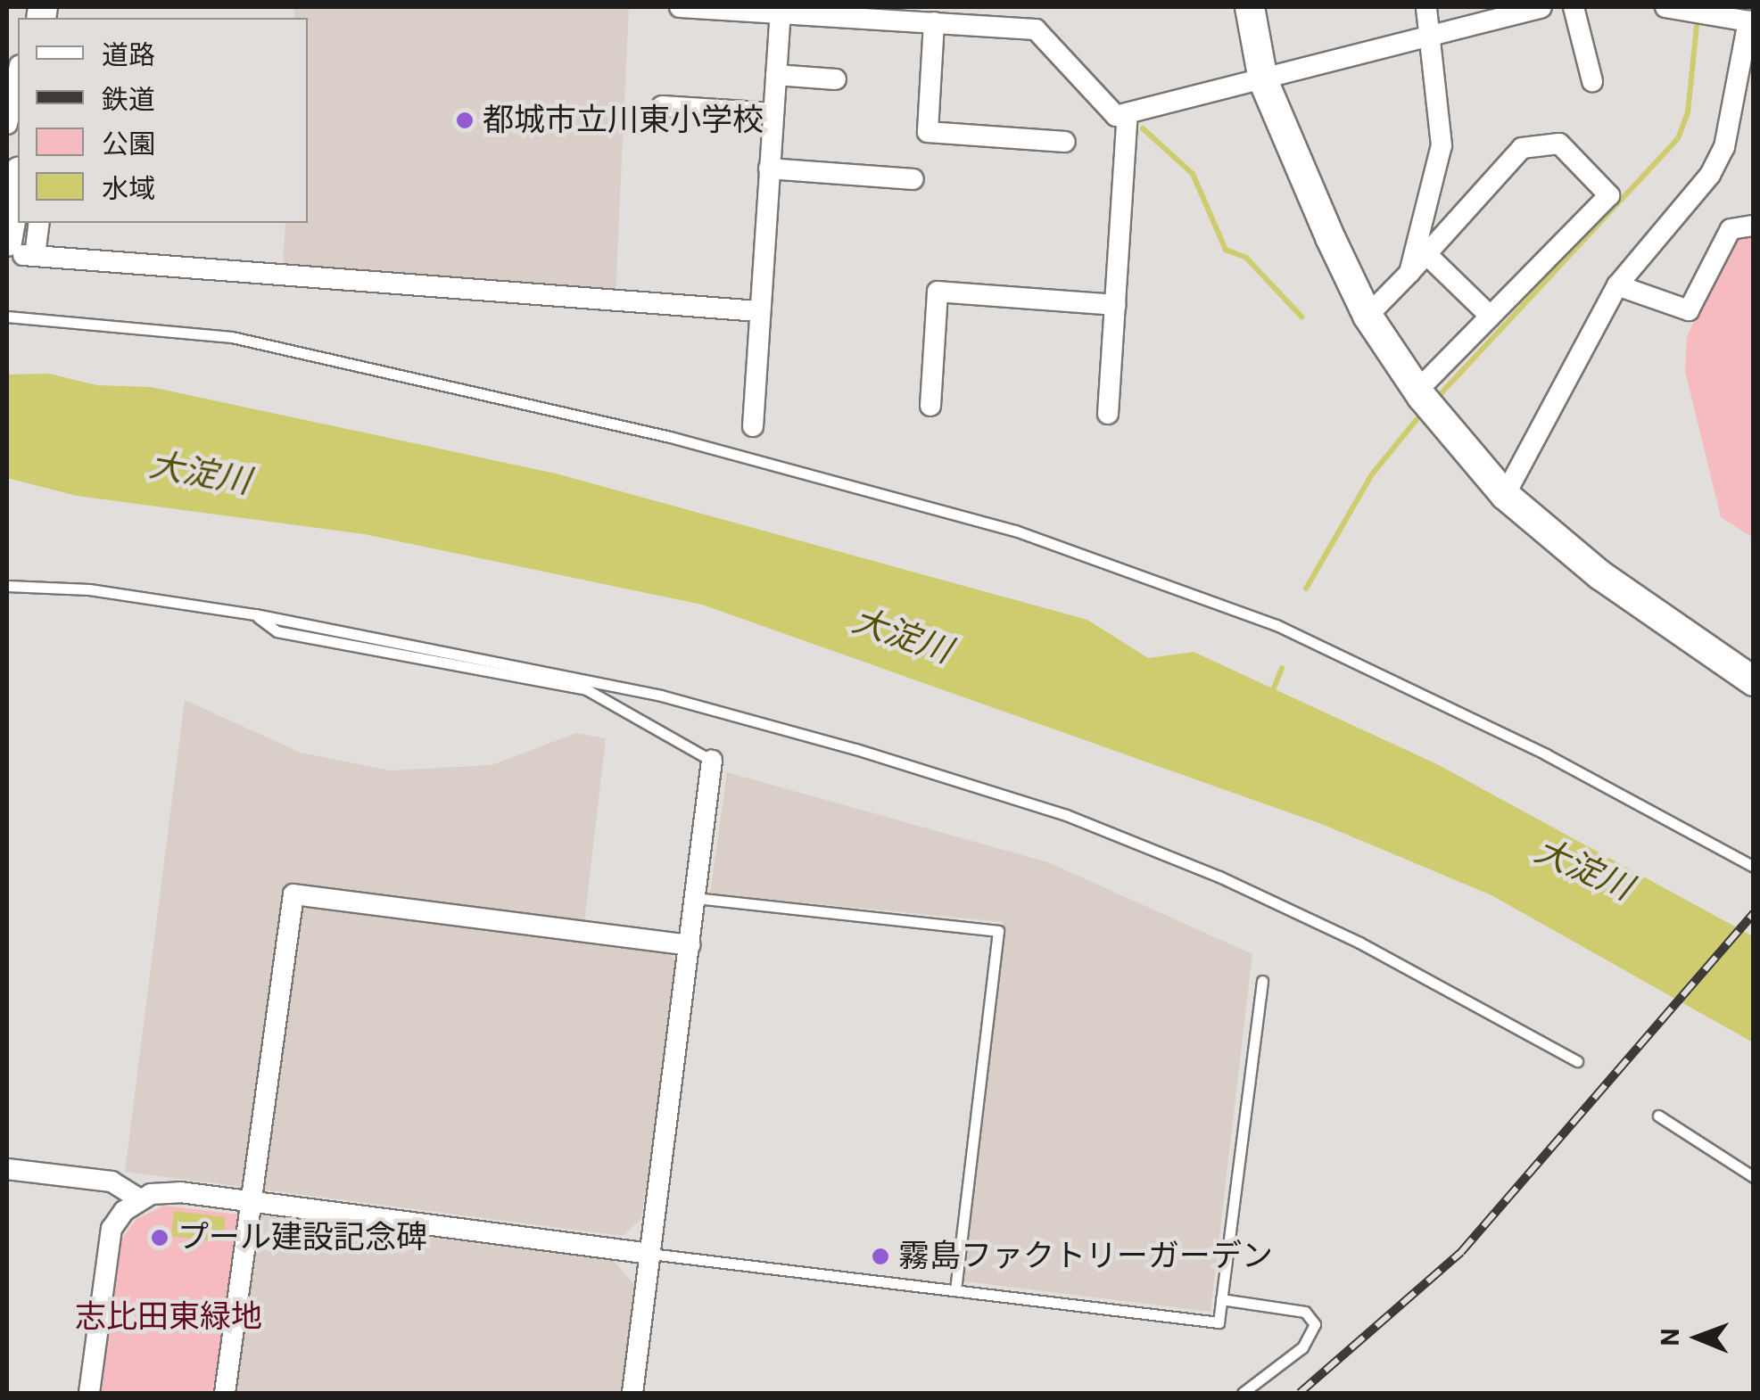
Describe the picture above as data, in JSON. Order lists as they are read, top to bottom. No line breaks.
{"water":["大淀川"],"parks":["志比田東緑地"],"places":["都城市立川東小学校","プール建設記念碑","霧島ファクトリーガーデン"],"legend":["道路","鉄道","公園","水域"],"north":"left"}
